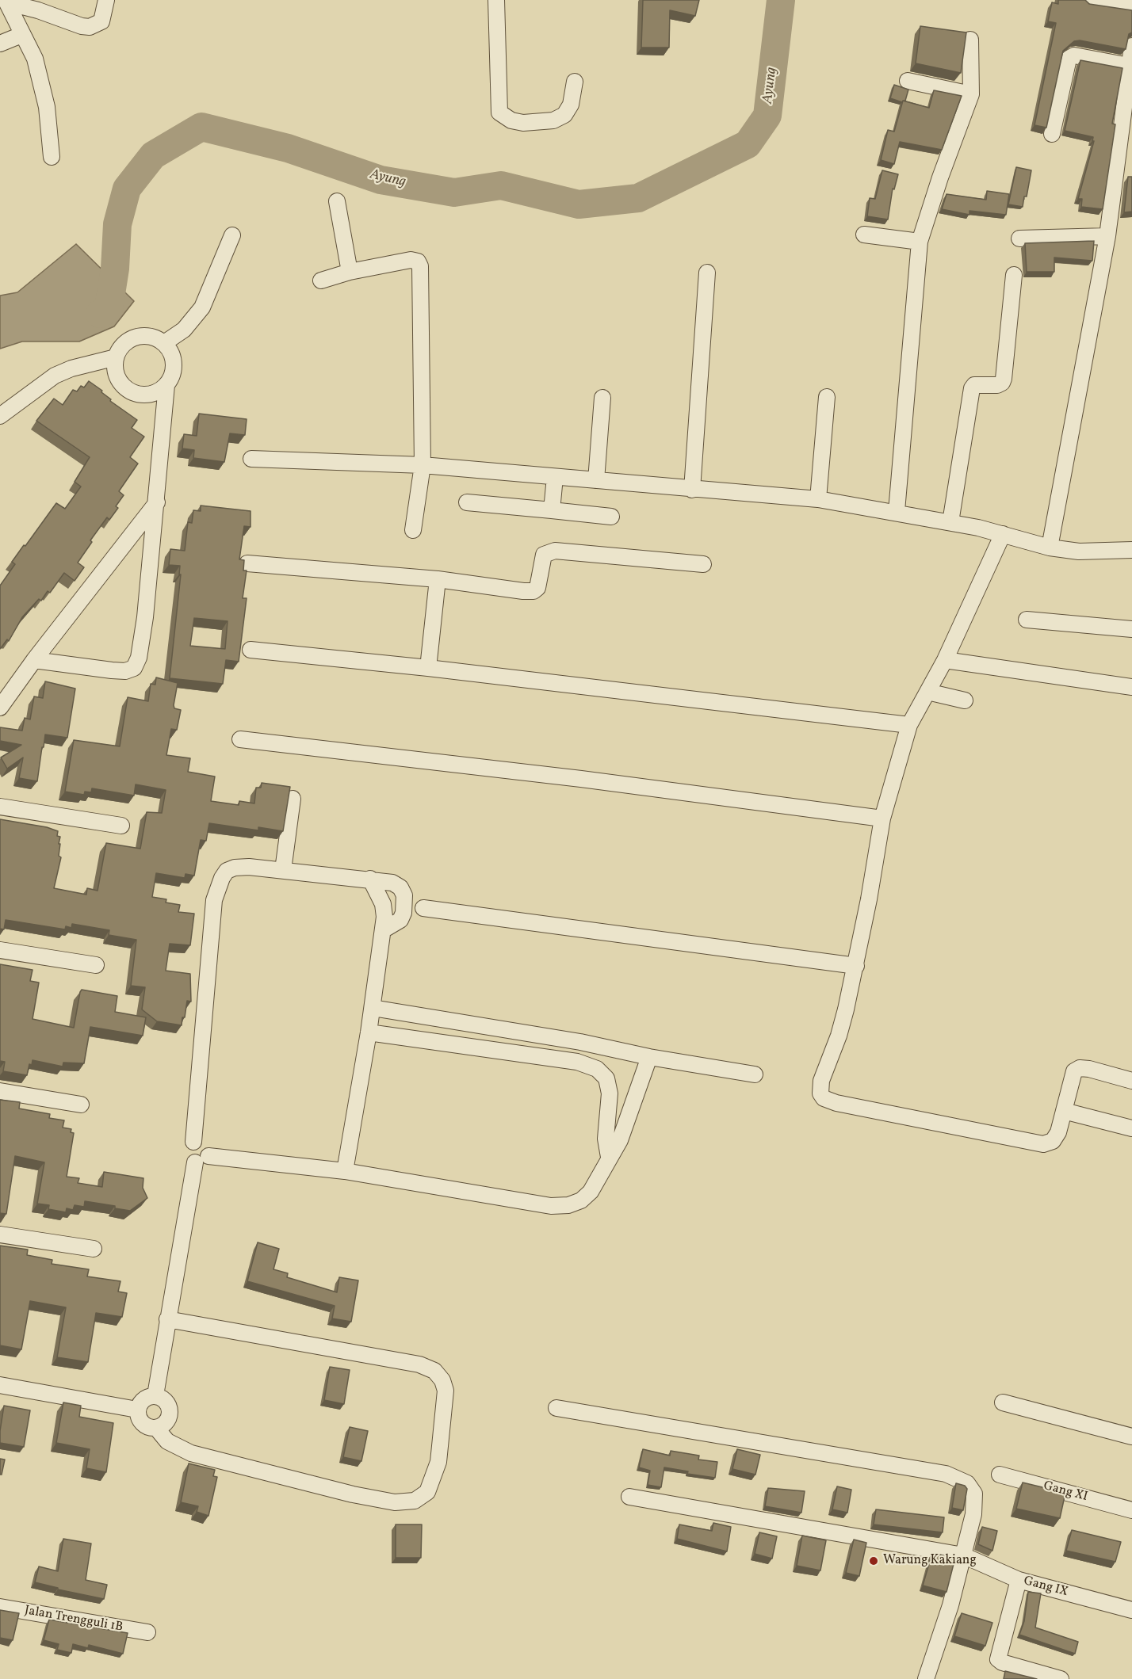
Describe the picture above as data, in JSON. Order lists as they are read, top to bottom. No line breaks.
{"streets":{"street":["Gang XI","Gang IX","Jalan Trengguli 1B"]},"water":["Ayung"],"places":["Warung Kakiang"]}
